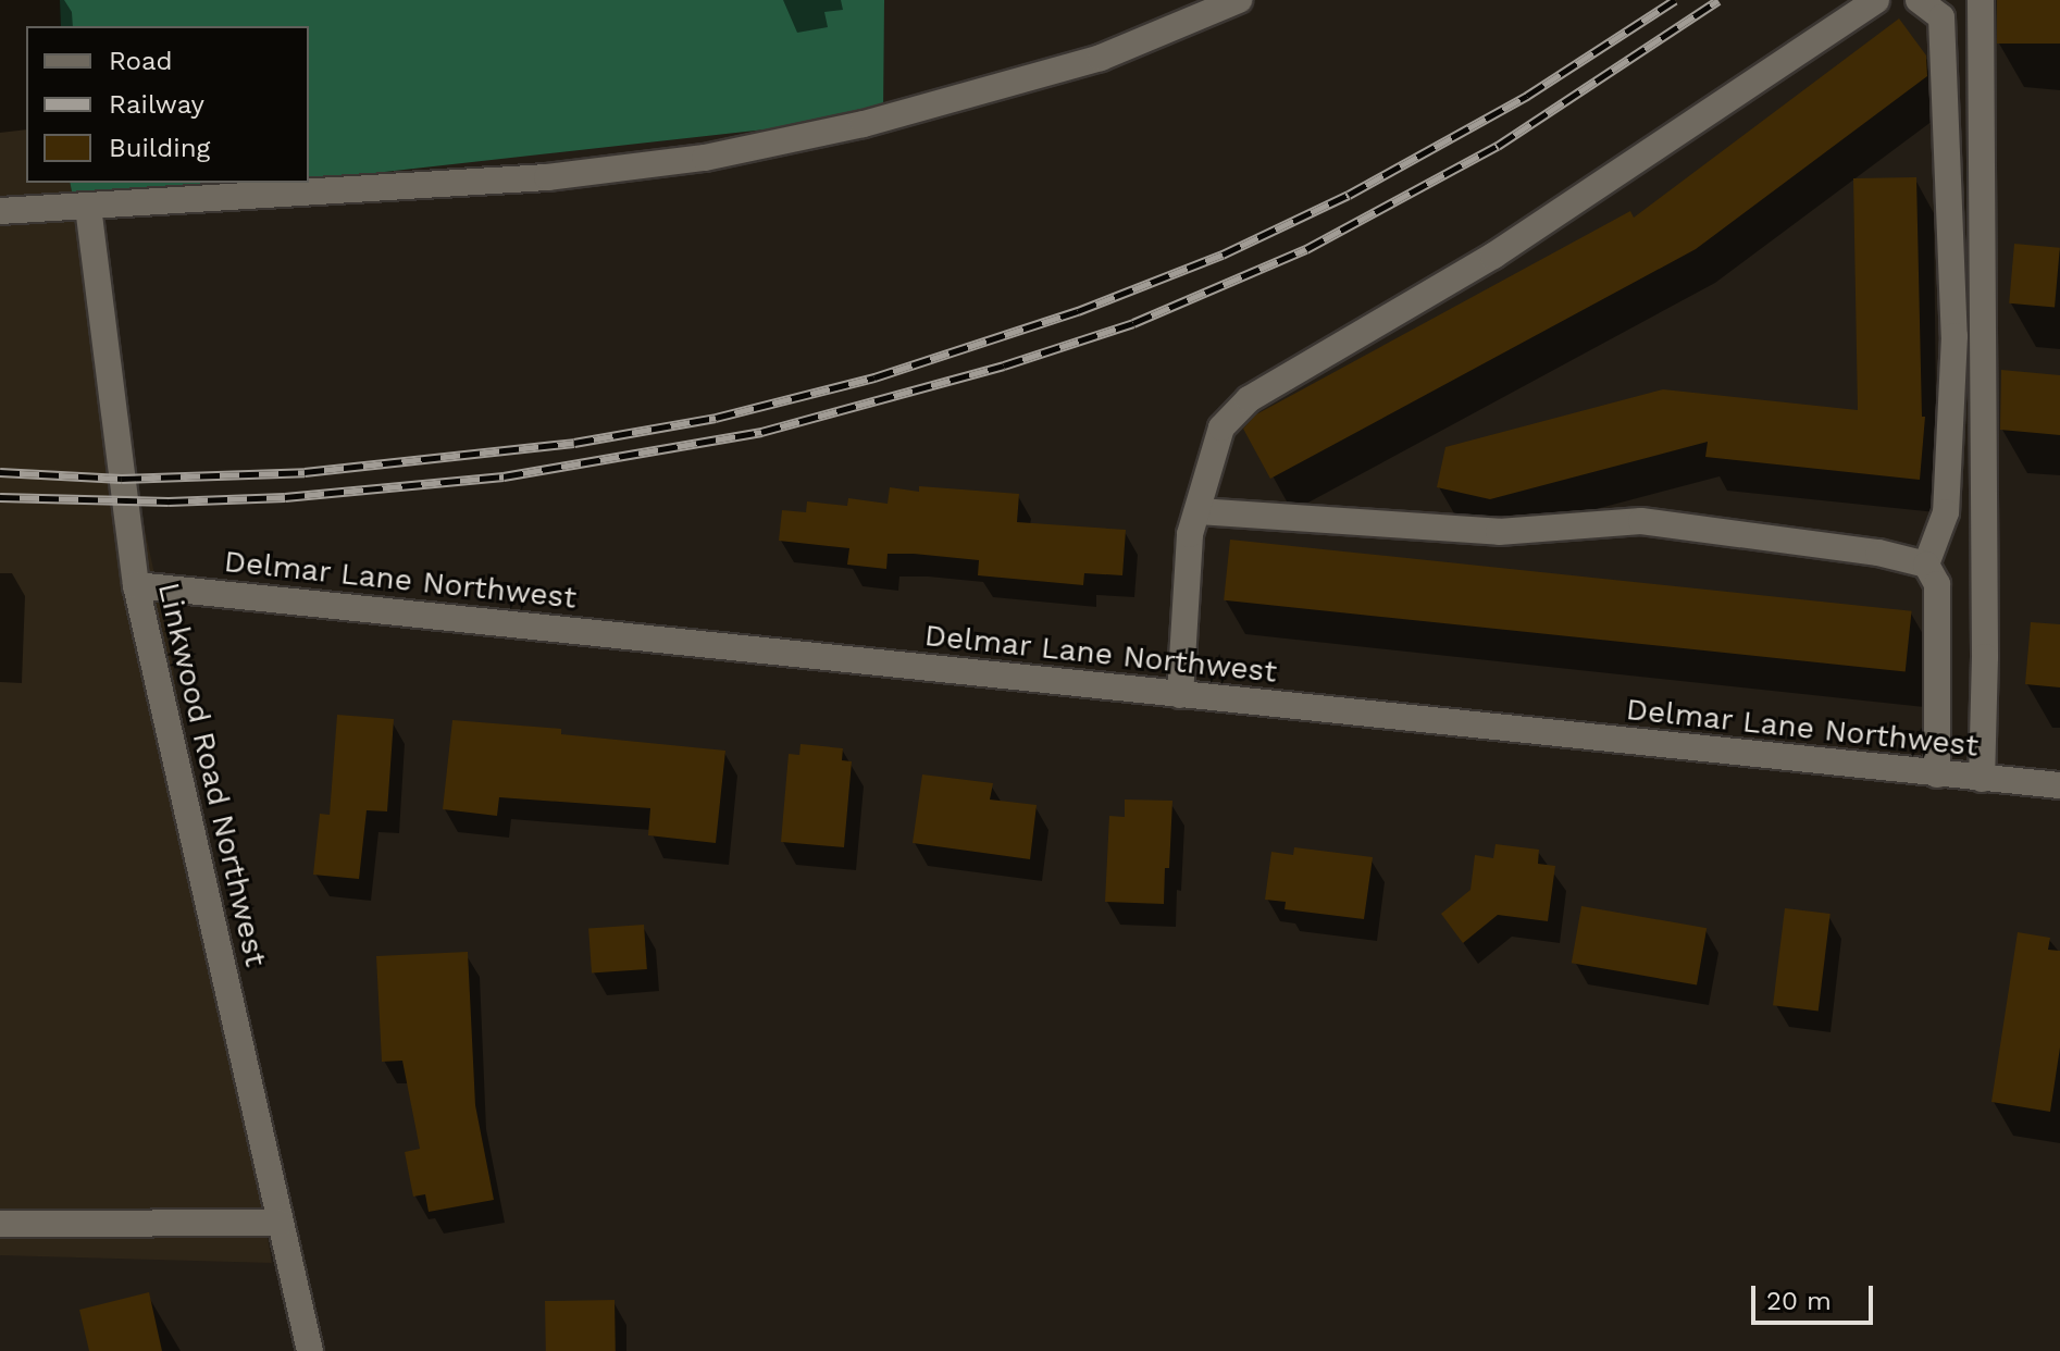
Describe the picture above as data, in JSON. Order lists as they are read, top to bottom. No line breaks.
{"streets":{"street":["Delmar Lane Northwest","Linkwood Road Northwest"]},"crossings":[["Delmar Lane Northwest","Linkwood Road Northwest"]],"legend":["Road","Railway","Building"],"scale_bar":"20 m"}
